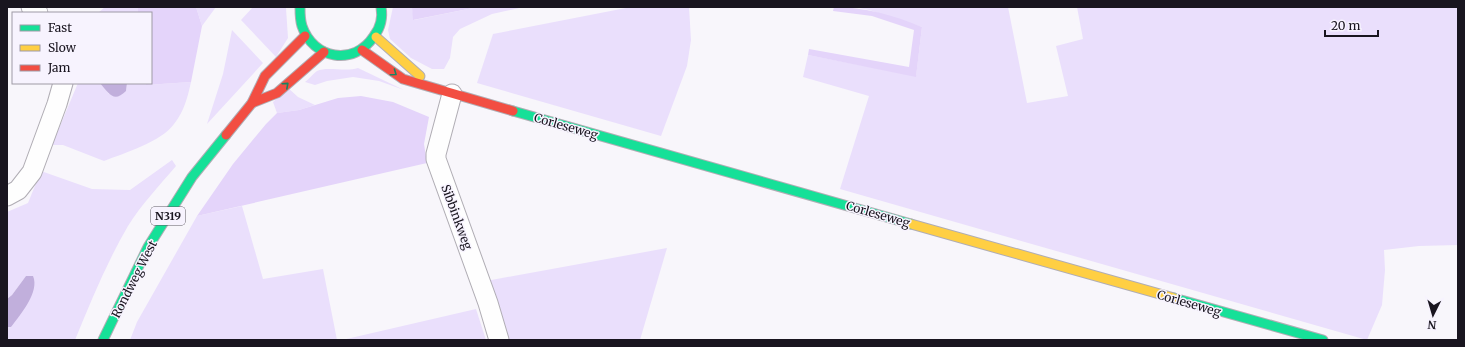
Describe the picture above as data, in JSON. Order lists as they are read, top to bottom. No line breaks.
{"streets":{"main road":["Corleseweg","N319","Rondweg West"],"street":["Sibbinkweg"]},"crossings":[["Corleseweg","Sibbinkweg"]],"legend":["Fast","Slow","Jam"],"scale_bar":"20 m","north":"bottom"}
